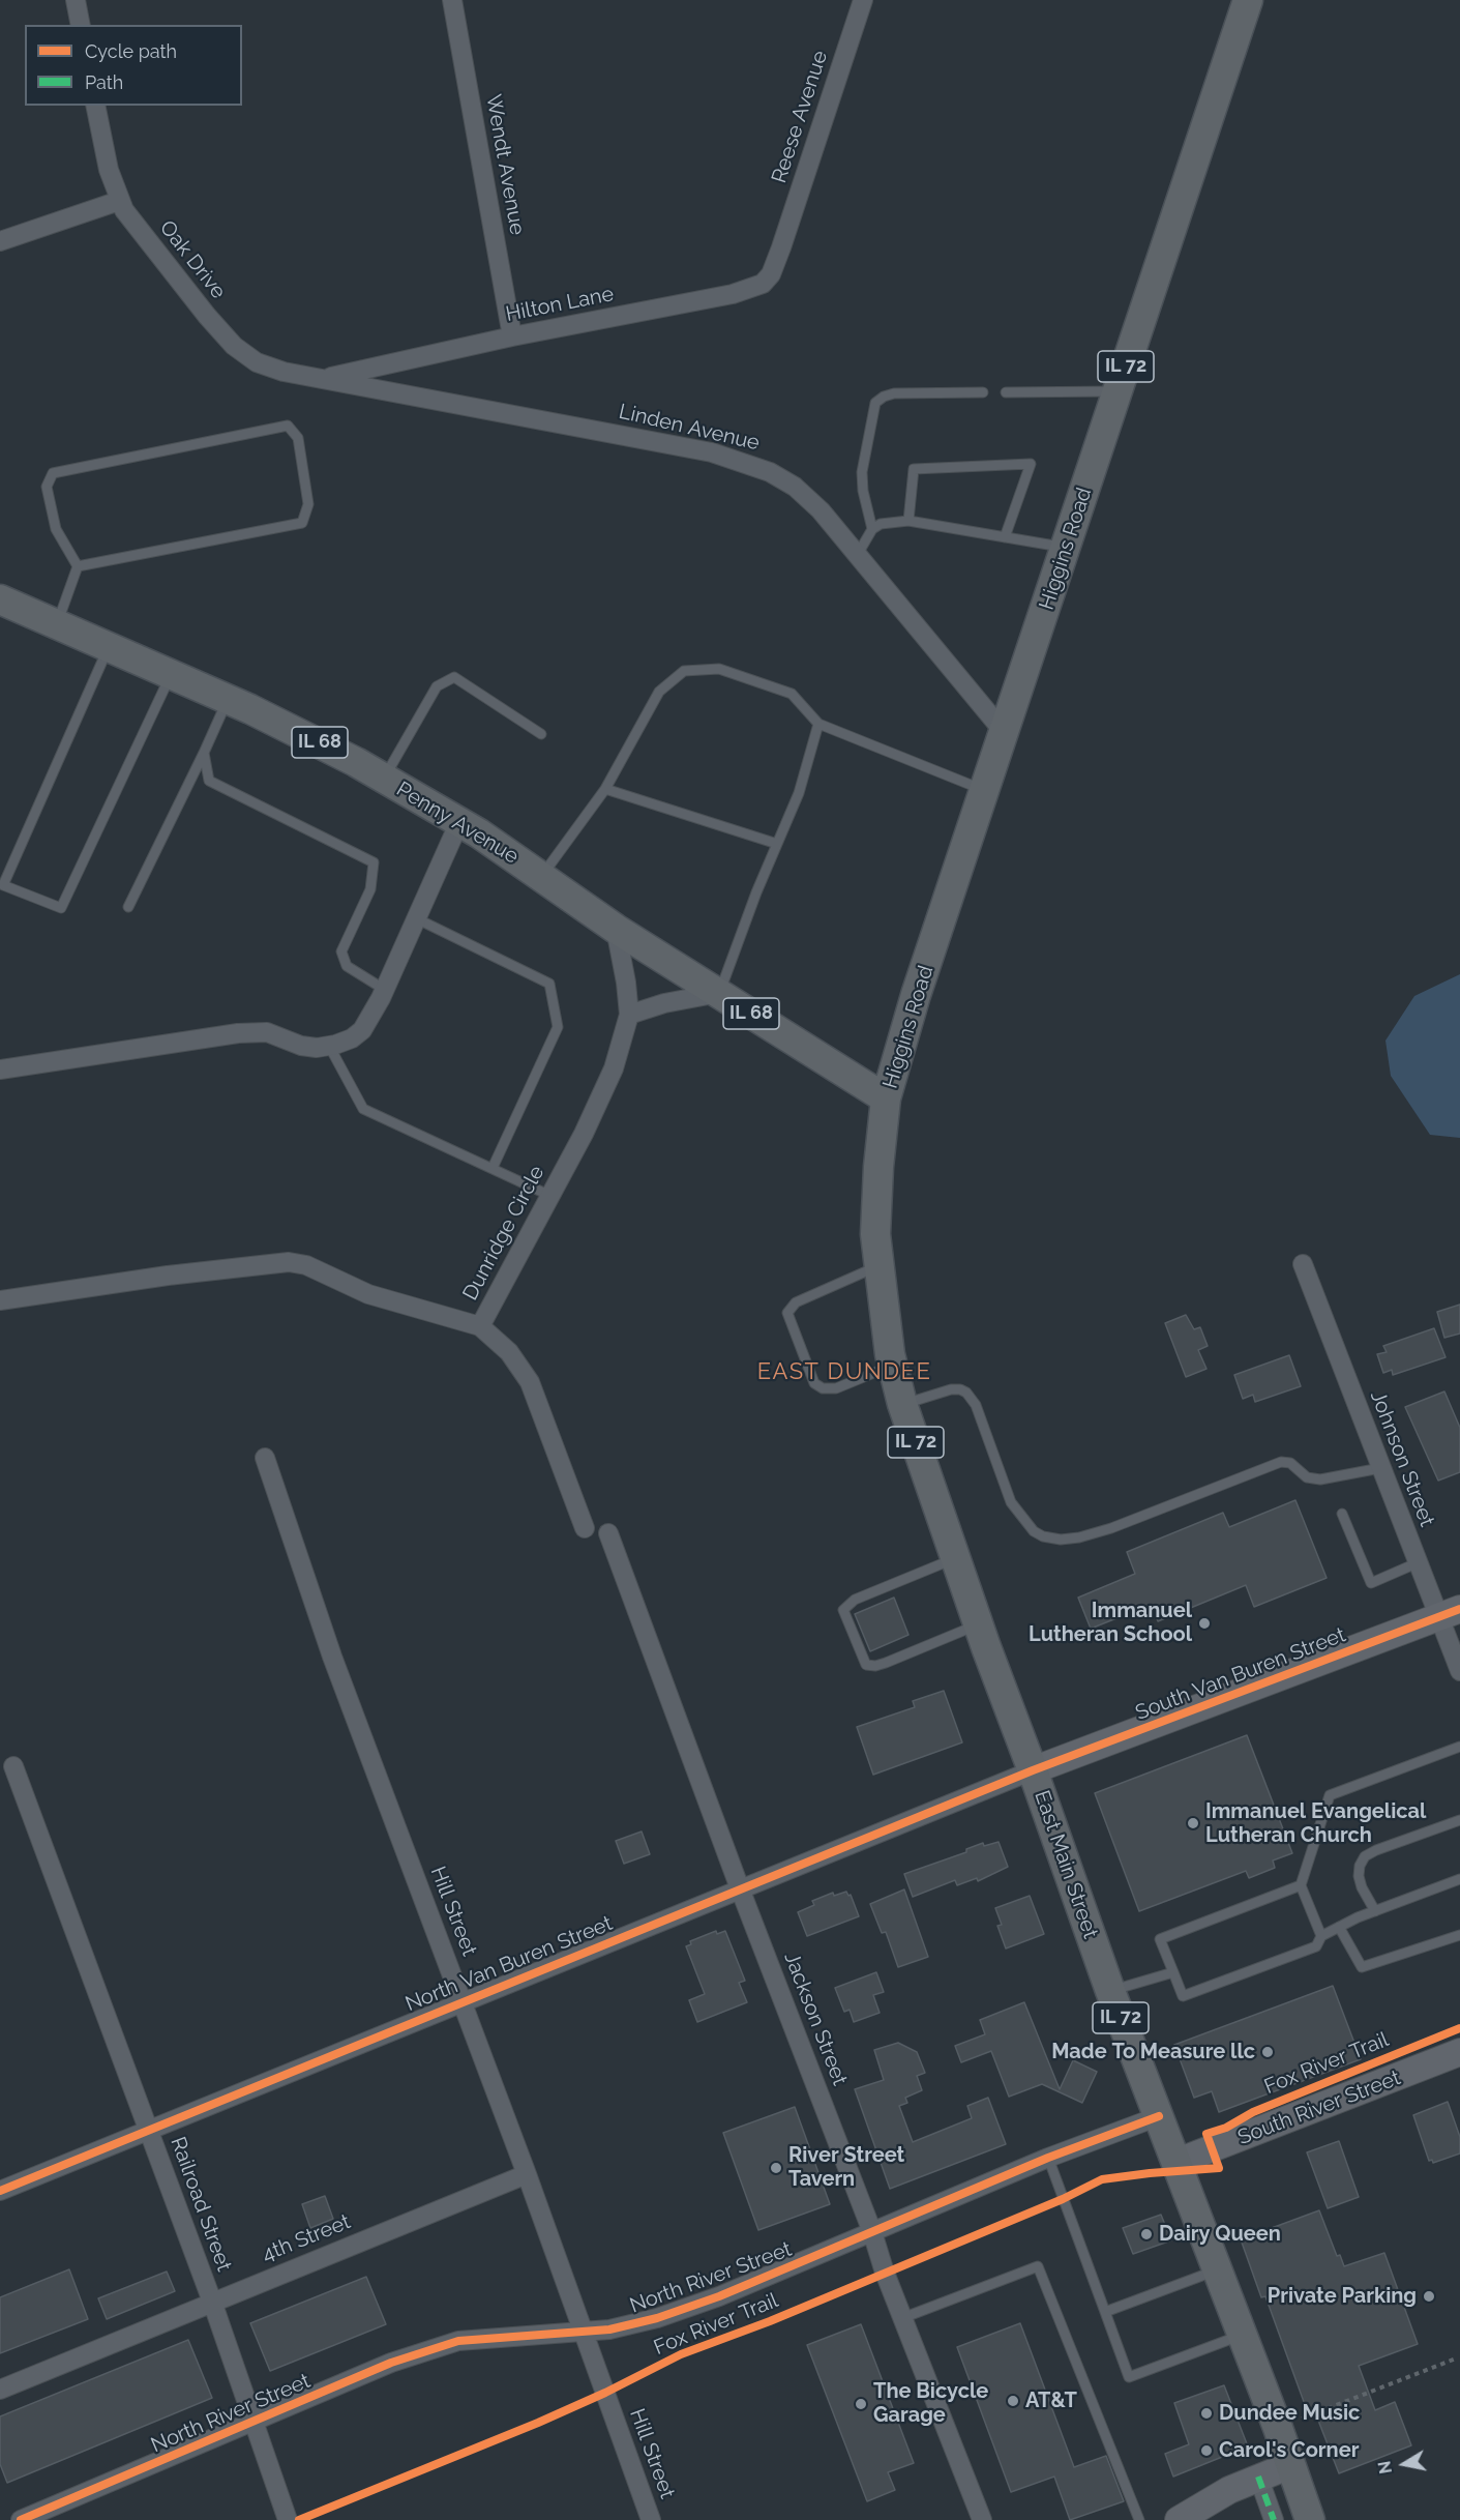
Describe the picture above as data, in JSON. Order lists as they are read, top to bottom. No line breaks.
{"streets":{"main road":["IL 72","Higgins Road","IL 68","Penny Avenue","East Main Street"],"street":["Reese Avenue","Wendt Avenue","Oak Drive","Hilton Lane","Linden Avenue","Dunridge Circle","Johnson Street","South Van Buren Street","Hill Street","North Van Buren Street","Jackson Street","South River Street","Railroad Street","4th Street","North River Street"],"cycle path":["Fox River Trail"]},"crossings":[["Reese Avenue","Hilton Lane"],["Wendt Avenue","Hilton Lane"],["Oak Drive","Hilton Lane"],["Oak Drive","Linden Avenue"],["Hilton Lane","Linden Avenue"],["Linden Avenue","Higgins Road"],["Higgins Road","Penny Avenue"],["Higgins Road","East Main Street"],["Penny Avenue","Dunridge Circle"],["Penny Avenue","East Main Street"],["Johnson Street","South Van Buren Street"],["South Van Buren Street","East Main Street"],["South Van Buren Street","North Van Buren Street"],["East Main Street","North Van Buren Street"],["East Main Street","South River Street"],["East Main Street","North River Street"],["Hill Street","North Van Buren Street"],["Hill Street","4th Street"],["Hill Street","North River Street"],["North Van Buren Street","Jackson Street"],["North Van Buren Street","Railroad Street"],["Jackson Street","North River Street"],["Railroad Street","4th Street"],["Railroad Street","North River Street"]],"districts":["EAST DUNDEE"],"places":["Immanuel Lutheran School","Immanuel Evangelical Lutheran Church","Made To Measure llc","River Street Tavern","Dairy Queen","Private Parking","AT&T","The Bicycle Garage","Dundee Music","Carol's Corner"],"legend":["Cycle path","Path"],"north":"left"}
